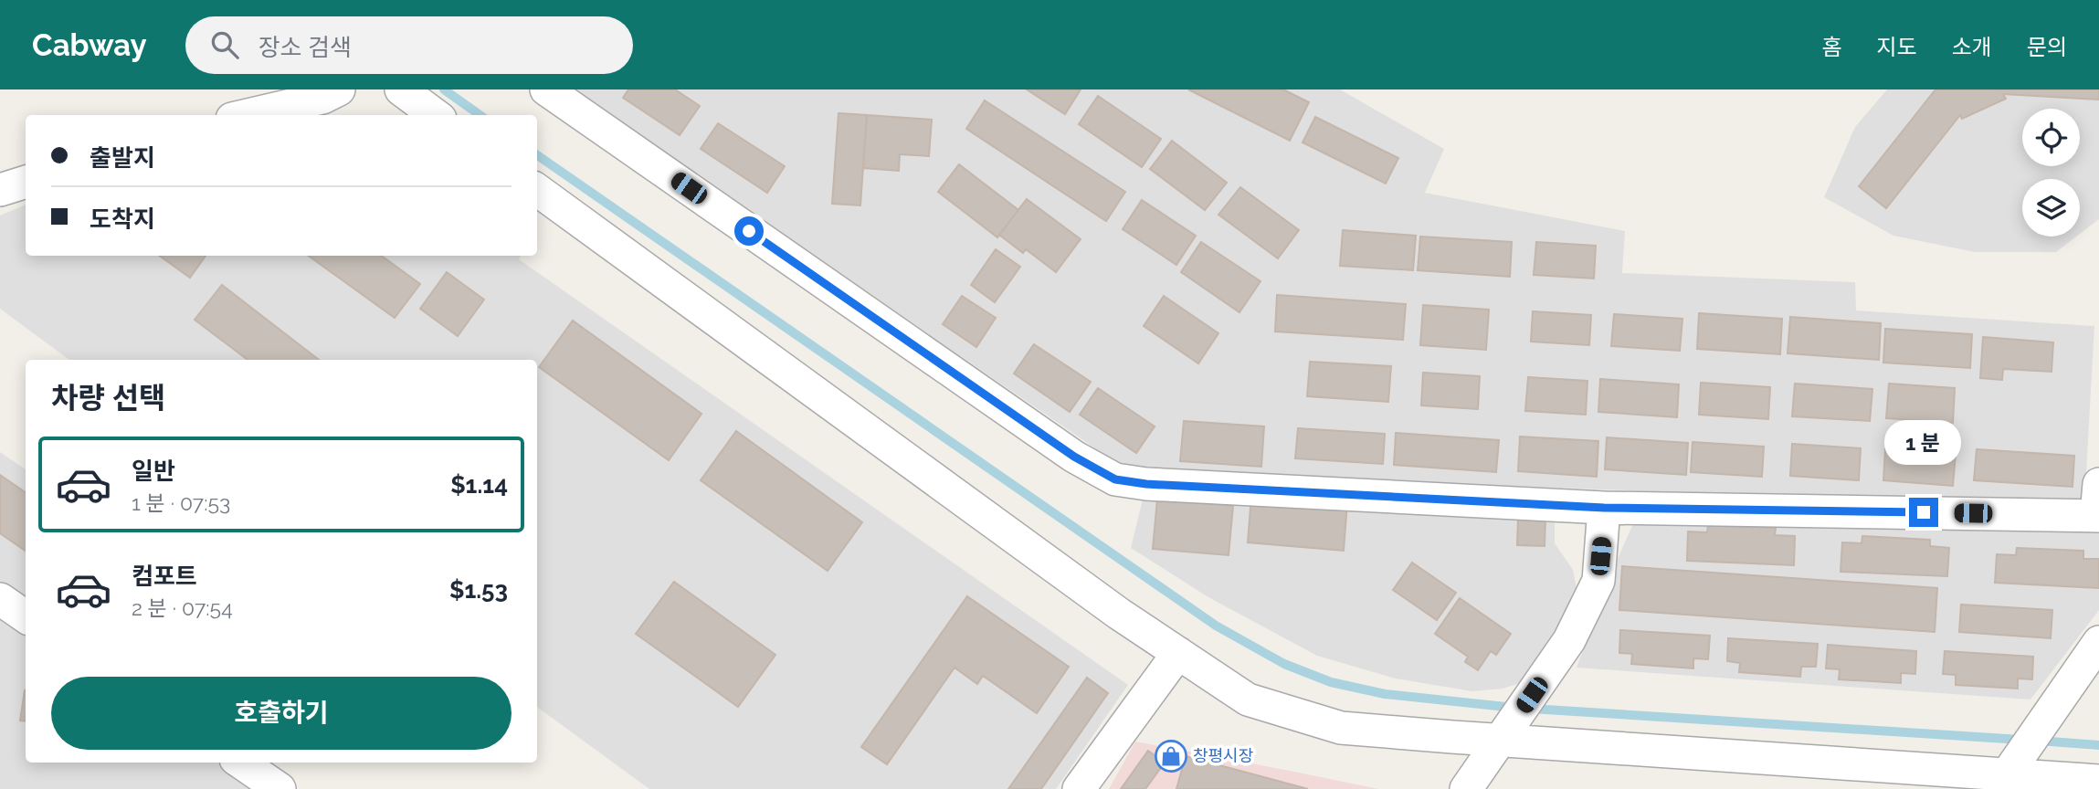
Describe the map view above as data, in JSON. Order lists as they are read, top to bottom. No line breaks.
{"places":{"shop":["창평시장"]},"page":{"header":"Cabway","search":"장소 검색","nav":["홈","지도","소개","문의"],"banner":["출발지","도착지"],"heading":"차량 선택","bubble":"1 분","list":[{"name":"일반","note":"1 분 · 07:53","value":"$1.14"},{"name":"컴포트","note":"2 분 · 07:54","value":"$1.53"}],"buttons":"호출하기"}}
